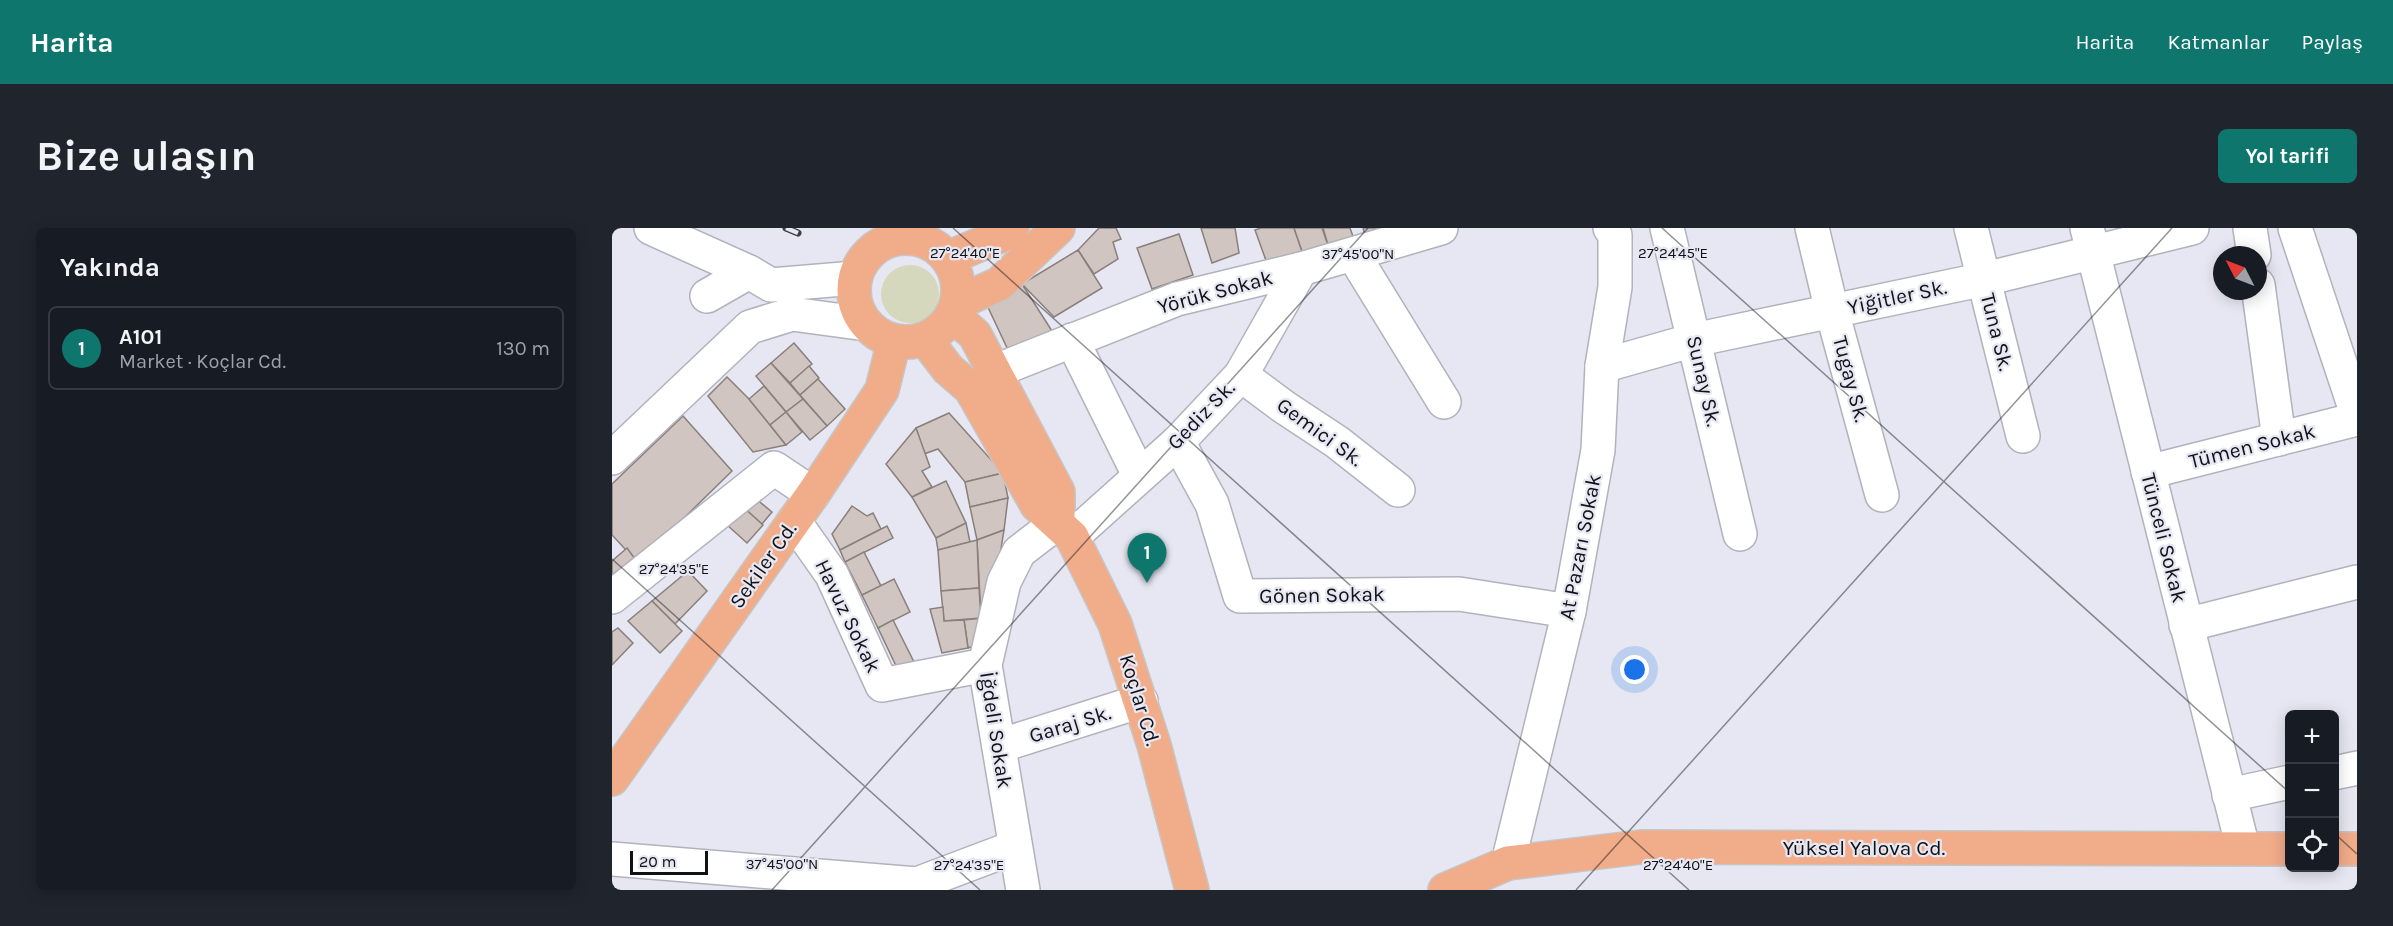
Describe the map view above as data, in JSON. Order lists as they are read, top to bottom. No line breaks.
{"streets":{"main road":["Sekiler Cd.","Koçlar Cd.","Yüksel Yalova Cd."],"street":["Yörük Sokak","Yiğitler Sk.","Tuna Sk.","Tugay Sk.","Sunay Sk.","Gediz Sk.","Gemici Sk.","Tümen Sokak","Tünceli Sokak","At Pazarı Sokak","Gönen Sokak","Havuz Sokak","Garaj Sk.","İğdeli Sokak"]},"crossings":[["Yörük Sokak","Gediz Sk."],["Yörük Sokak","Koçlar Cd."],["Yiğitler Sk.","Tuna Sk."],["Yiğitler Sk.","Tugay Sk."],["Yiğitler Sk.","Sunay Sk."],["Yiğitler Sk.","Tünceli Sokak"],["Yiğitler Sk.","At Pazarı Sokak"],["Gediz Sk.","Gemici Sk."],["Gediz Sk.","Gönen Sokak"],["Gediz Sk.","Koçlar Cd."],["Gediz Sk.","İğdeli Sokak"],["Tümen Sokak","Tünceli Sokak"],["Tünceli Sokak","Yüksel Yalova Cd."],["At Pazarı Sokak","Gönen Sokak"],["At Pazarı Sokak","Yüksel Yalova Cd."],["Sekiler Cd.","Havuz Sokak"],["Sekiler Cd.","Koçlar Cd."],["Havuz Sokak","İğdeli Sokak"],["Koçlar Cd.","Garaj Sk."],["Koçlar Cd.","İğdeli Sokak"],["Garaj Sk.","İğdeli Sokak"]],"scale_bar":"20 m","north":"top left","page":{"header":"Harita","nav":["Harita","Katmanlar","Paylaş"],"buttons":"Yol tarifi","title":"Bize ulaşın","heading":"Yakında","list":[{"mark":"1","name":"A101","note":"Market · Koçlar Cd.","value":"130 m"}],"pins":"1","map_buttons":["+","−"],"scale":"20 m"},"coordinates":["27°24'40\"E","27°24'45\"E","37°45'00\"N","27°24'35\"E"]}
